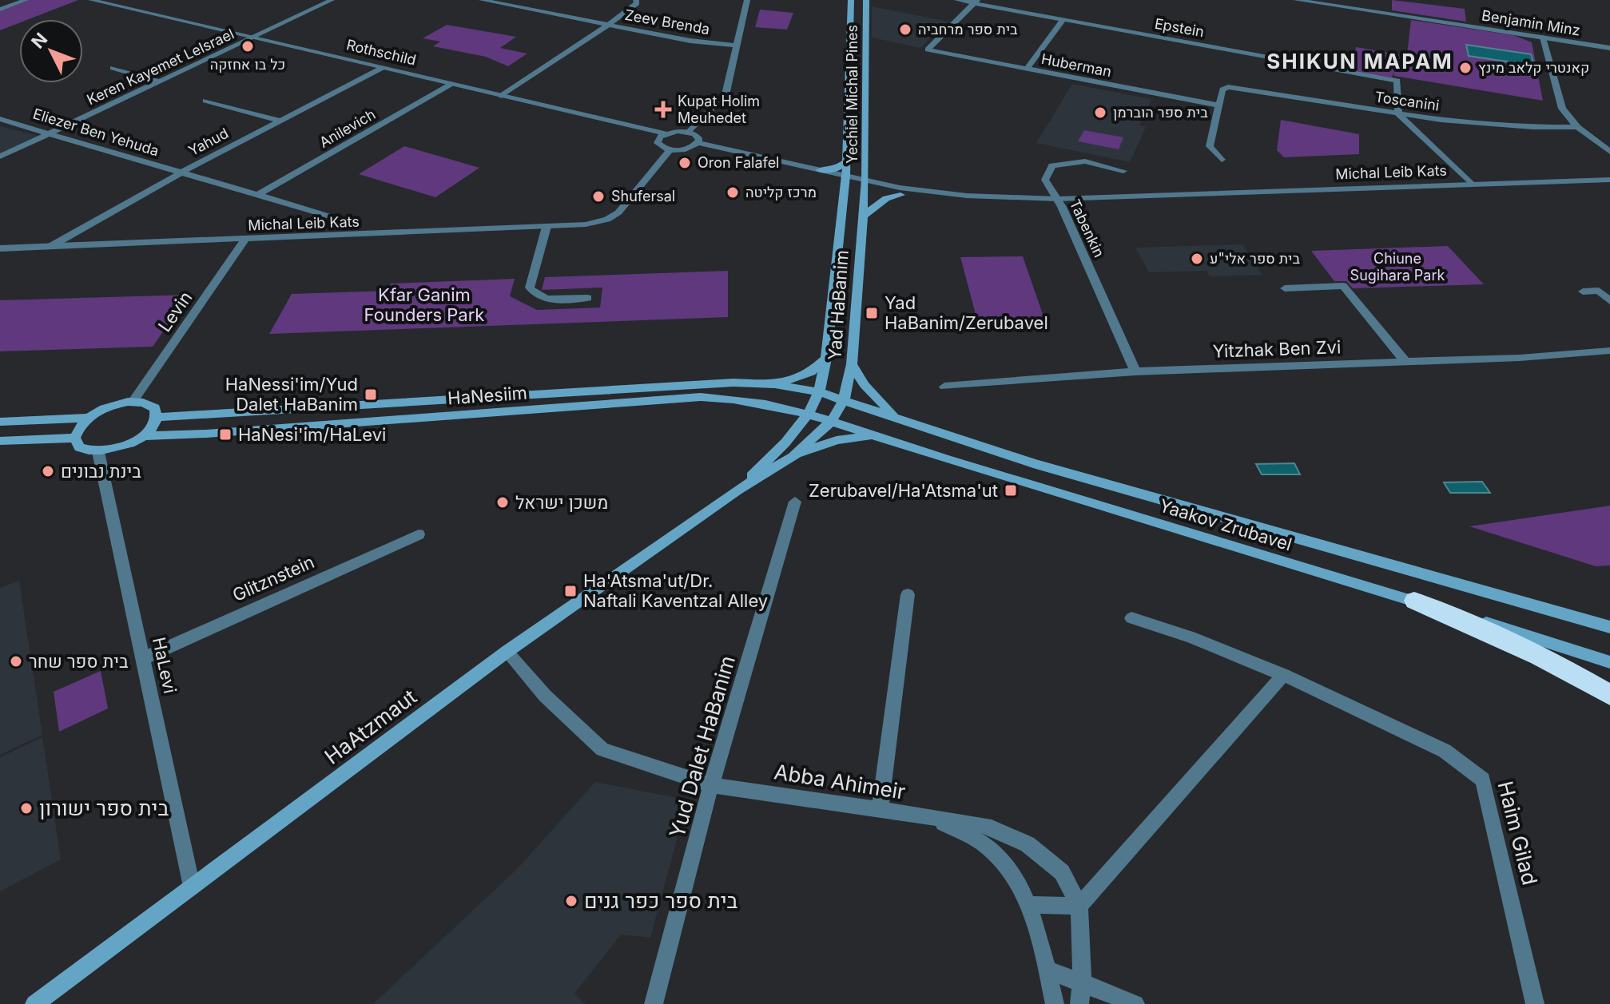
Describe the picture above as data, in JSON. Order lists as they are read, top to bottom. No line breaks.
{"streets":{"main road":["Yechiel Michal Pines","Yad HaBanim","HaNesiim","Yaakov Zrubavel","HaAtzmaut"],"street":["Zeev Brenda","Benjamin Minz","Epstein","Rothschild","Huberman","Keren Kayemet LeIsrael","Toscanini","Anilevich","Eliezer Ben Yehuda","Yahud","Michal Leib Kats","Tabenkin","Levin","Yitzhak Ben Zvi","Glitznstein","HaLevi","Yud Dalet HaBanim","Abba Ahimeir","Haim Gilad"]},"crossings":[["Epstein","Huberman"],["Epstein","Toscanini"],["Rothschild","Keren Kayemet LeIsrael"],["Rothschild","Anilevich"],["Rothschild","Yahud"],["Huberman","Toscanini"],["Keren Kayemet LeIsrael","Eliezer Ben Yehuda"],["Yechiel Michal Pines","Michal Leib Kats"],["Yechiel Michal Pines","Yad HaBanim"],["Anilevich","Eliezer Ben Yehuda"],["Eliezer Ben Yehuda","Yahud"],["Yahud","Michal Leib Kats"],["Michal Leib Kats","Tabenkin"],["Michal Leib Kats","Yad HaBanim"],["Michal Leib Kats","Levin"],["Tabenkin","Yitzhak Ben Zvi"],["Yad HaBanim","HaNesiim"],["Yad HaBanim","Yaakov Zrubavel"],["Yad HaBanim","HaAtzmaut"],["HaNesiim","Yaakov Zrubavel"],["HaNesiim","HaAtzmaut"],["Yaakov Zrubavel","HaAtzmaut"],["Glitznstein","HaLevi"],["HaLevi","HaAtzmaut"],["HaAtzmaut","Abba Ahimeir"],["Yud Dalet HaBanim","Abba Ahimeir"]],"districts":["SHIKUN MAPAM"],"parks":["Chiune Sugihara Park","Kfar Ganim Founders Park"],"places":{"other":["בית ספר מרחביה","כל בו אחזקה","קאנטרי קלאב מינץ","בית ספר הוברמן","Oron Falafel","מרכז קליטה","Shufersal","בית ספר אלי\"ע","בינת נבונים","משכן ישראל","בית ספר שחר","בית ספר ישורון","בית ספר כפר גנים"],"health":["Kupat Holim Meuhedet"],"transit":["Yad HaBanim/Zerubavel","HaNessi'im/Yud Dalet HaBanim","HaNesi'im/HaLevi","Zerubavel/Ha'Atsma'ut","Ha'Atsma'ut/Dr. Naftali Kaventzal Alley"]},"north":"top left"}
